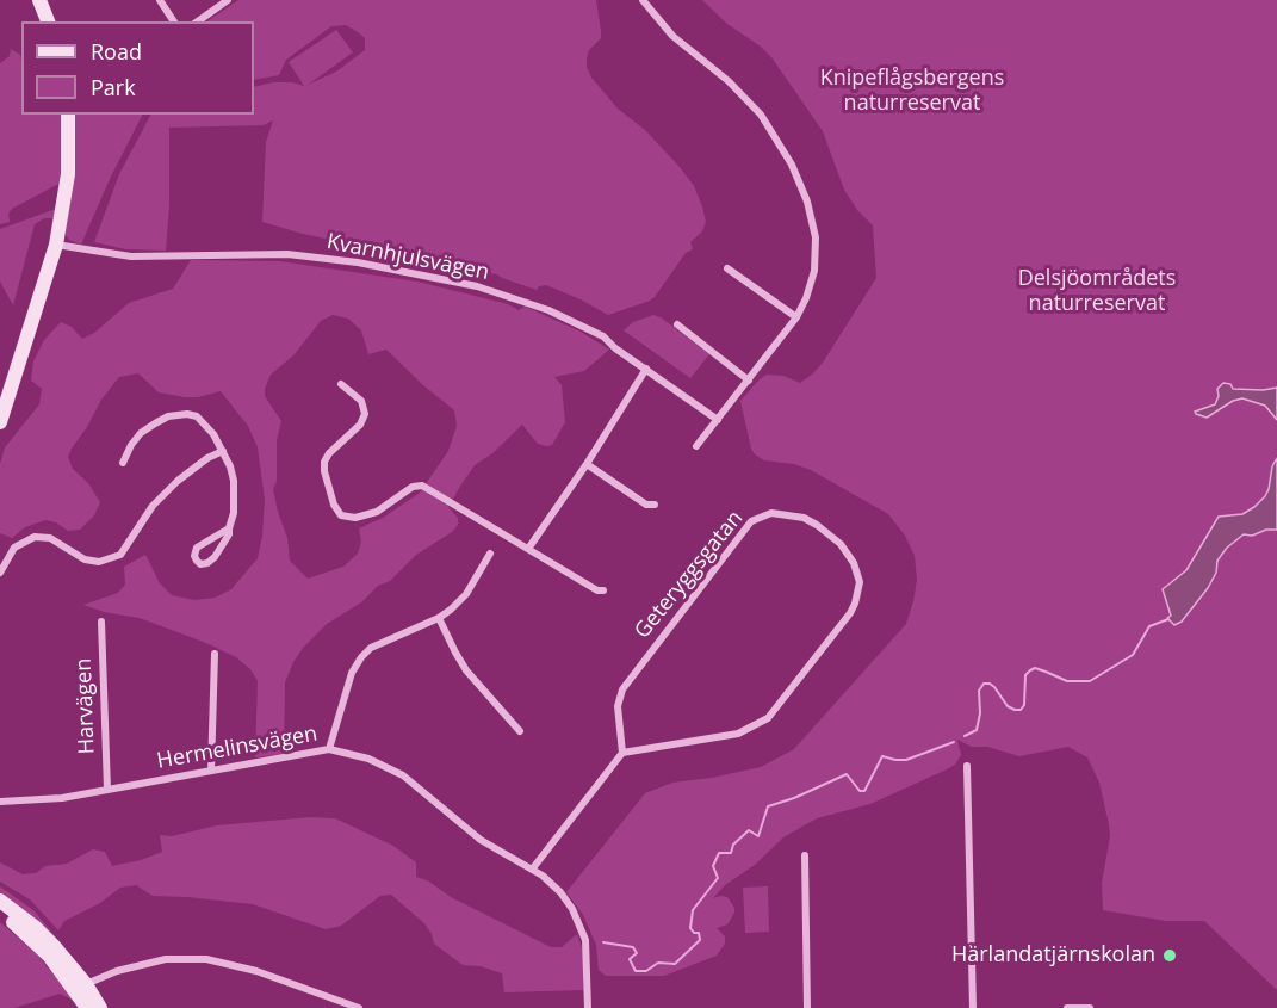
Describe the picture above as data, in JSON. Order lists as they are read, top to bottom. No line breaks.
{"streets":{"street":["Kvarnhjulsvägen","Geteryggsgatan","Harvägen","Hermelinsvägen"]},"crossings":[["Harvägen","Hermelinsvägen"]],"parks":["Knipeflågsbergens naturreservat","Delsjöområdets naturreservat"],"places":["Härlandatjärnskolan"],"legend":["Road","Park"]}
